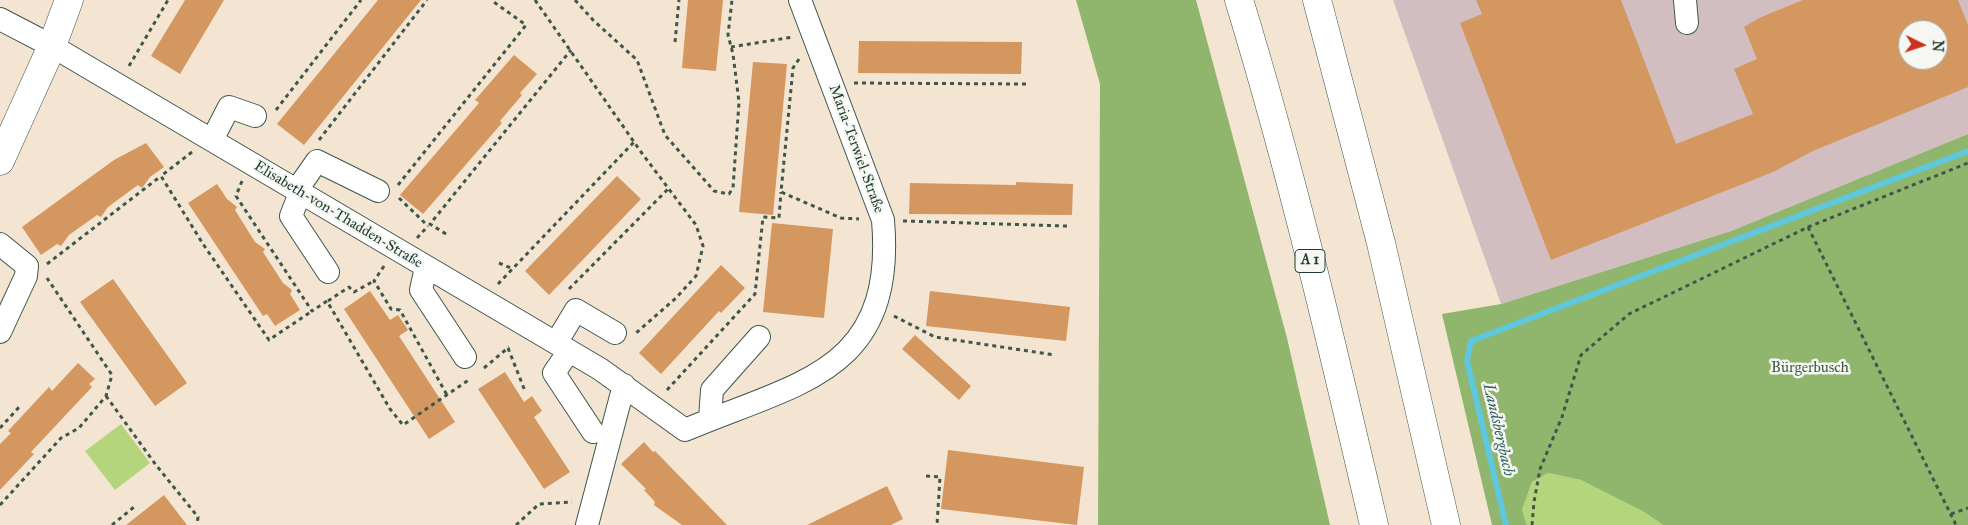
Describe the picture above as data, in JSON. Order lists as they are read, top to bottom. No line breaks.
{"streets":{"main road":["A 1"],"street":["Maria-Terwiel-Straße","Elisabeth-von-Thadden-Straße"]},"crossings":[["Maria-Terwiel-Straße","Elisabeth-von-Thadden-Straße"]],"water":["Landsbergbach"],"parks":["Bürgerbusch"],"north":"right"}
